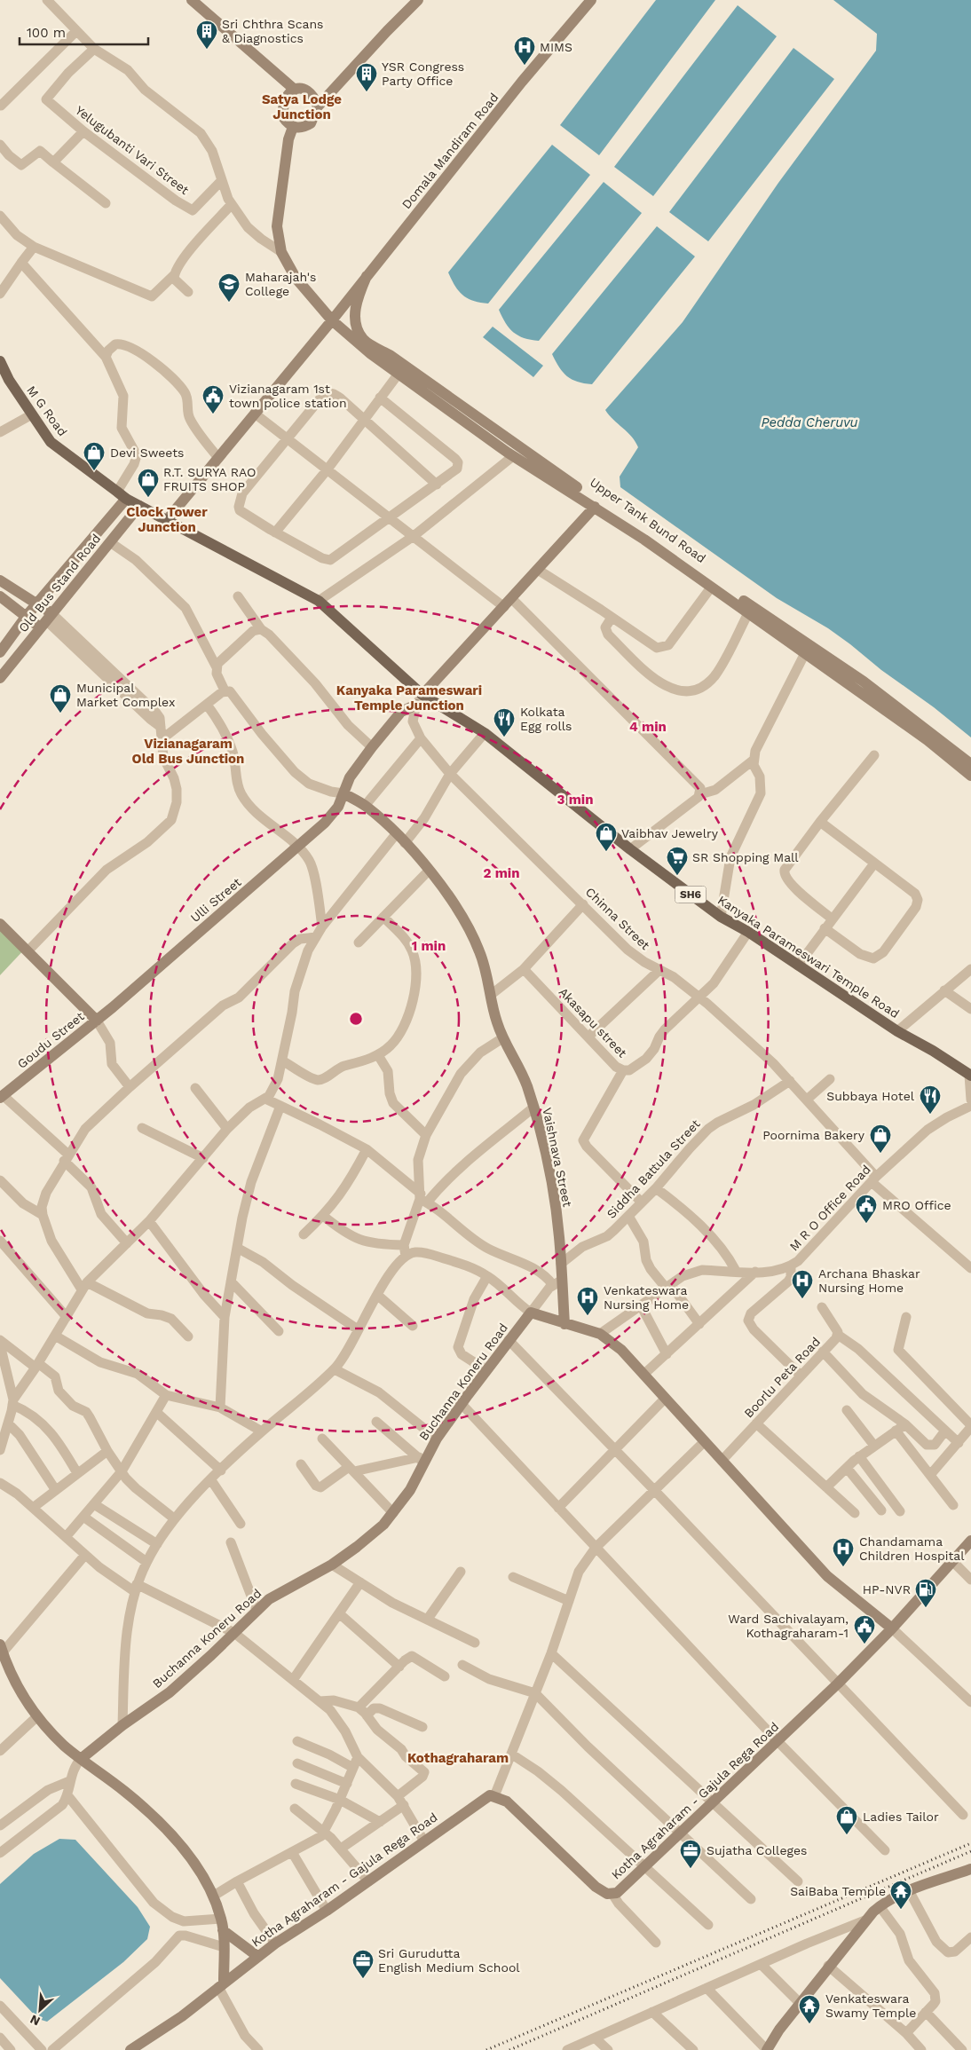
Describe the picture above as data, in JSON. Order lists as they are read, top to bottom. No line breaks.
{"streets":{"main road":["M G Road","SH6","Kanyaka Parameswari Temple Road"],"street":["Yelugubanti Vari Street","Domala Mandiram Road","Upper Tank Bund Road","Old Bus Stand Road","Ulli Street","Chinna Street","Akasapu street","Goudu Street","Vaishnava Street","Siddha Battula Street","M R O Office Road","Boorlu Peta Road","Buchanna Koneru Road","Kotha Agraharam - Gajula Rega Road"]},"crossings":[["Domala Mandiram Road","M G Road"],["Domala Mandiram Road","Upper Tank Bund Road"],["M G Road","Old Bus Stand Road"],["M G Road","Kanyaka Parameswari Temple Road"],["Upper Tank Bund Road","Ulli Street"],["Ulli Street","Chinna Street"],["Ulli Street","Kanyaka Parameswari Temple Road"],["Ulli Street","Goudu Street"],["Ulli Street","Vaishnava Street"],["Chinna Street","Kanyaka Parameswari Temple Road"],["Chinna Street","Akasapu street"],["Chinna Street","Siddha Battula Street"],["Chinna Street","M R O Office Road"],["Kanyaka Parameswari Temple Road","Akasapu street"],["Vaishnava Street","Siddha Battula Street"]],"districts":["Satya Lodge Junction","Clock Tower Junction","Kanyaka Parameswari Temple Junction","Vizianagaram Old Bus Junction","Kothagraharam"],"water":["Pedda Cheruvu"],"places":{"building":["Sri Chthra Scans & Diagnostics","YSR Congress Party Office"],"hospital":["MIMS","Archana Bhaskar Nursing Home","Venkateswara Nursing Home","Chandamama Children Hospital"],"school or university":["Maharajah's College"],"public building":["Vizianagaram 1st town police station","MRO Office","Ward Sachivalayam, Kothagraharam-1"],"shop":["Devi Sweets","R.T. SURYA RAO FRUITS SHOP","Municipal Market Complex","Vaibhav Jewelry","Poornima Bakery","Ladies Tailor"],"restaurant":["Kolkata Egg rolls","Subbaya Hotel"],"supermarket":["SR Shopping Mall"],"fuel station":["HP-NVR"],"office":["Sujatha Colleges","Sri Gurudutta English Medium School"],"temple":["SaiBaba Temple","Venkateswara Swamy Temple"]},"scale_bar":"100 m","north":"bottom left","rings":["4 min","3 min","2 min","1 min"]}
